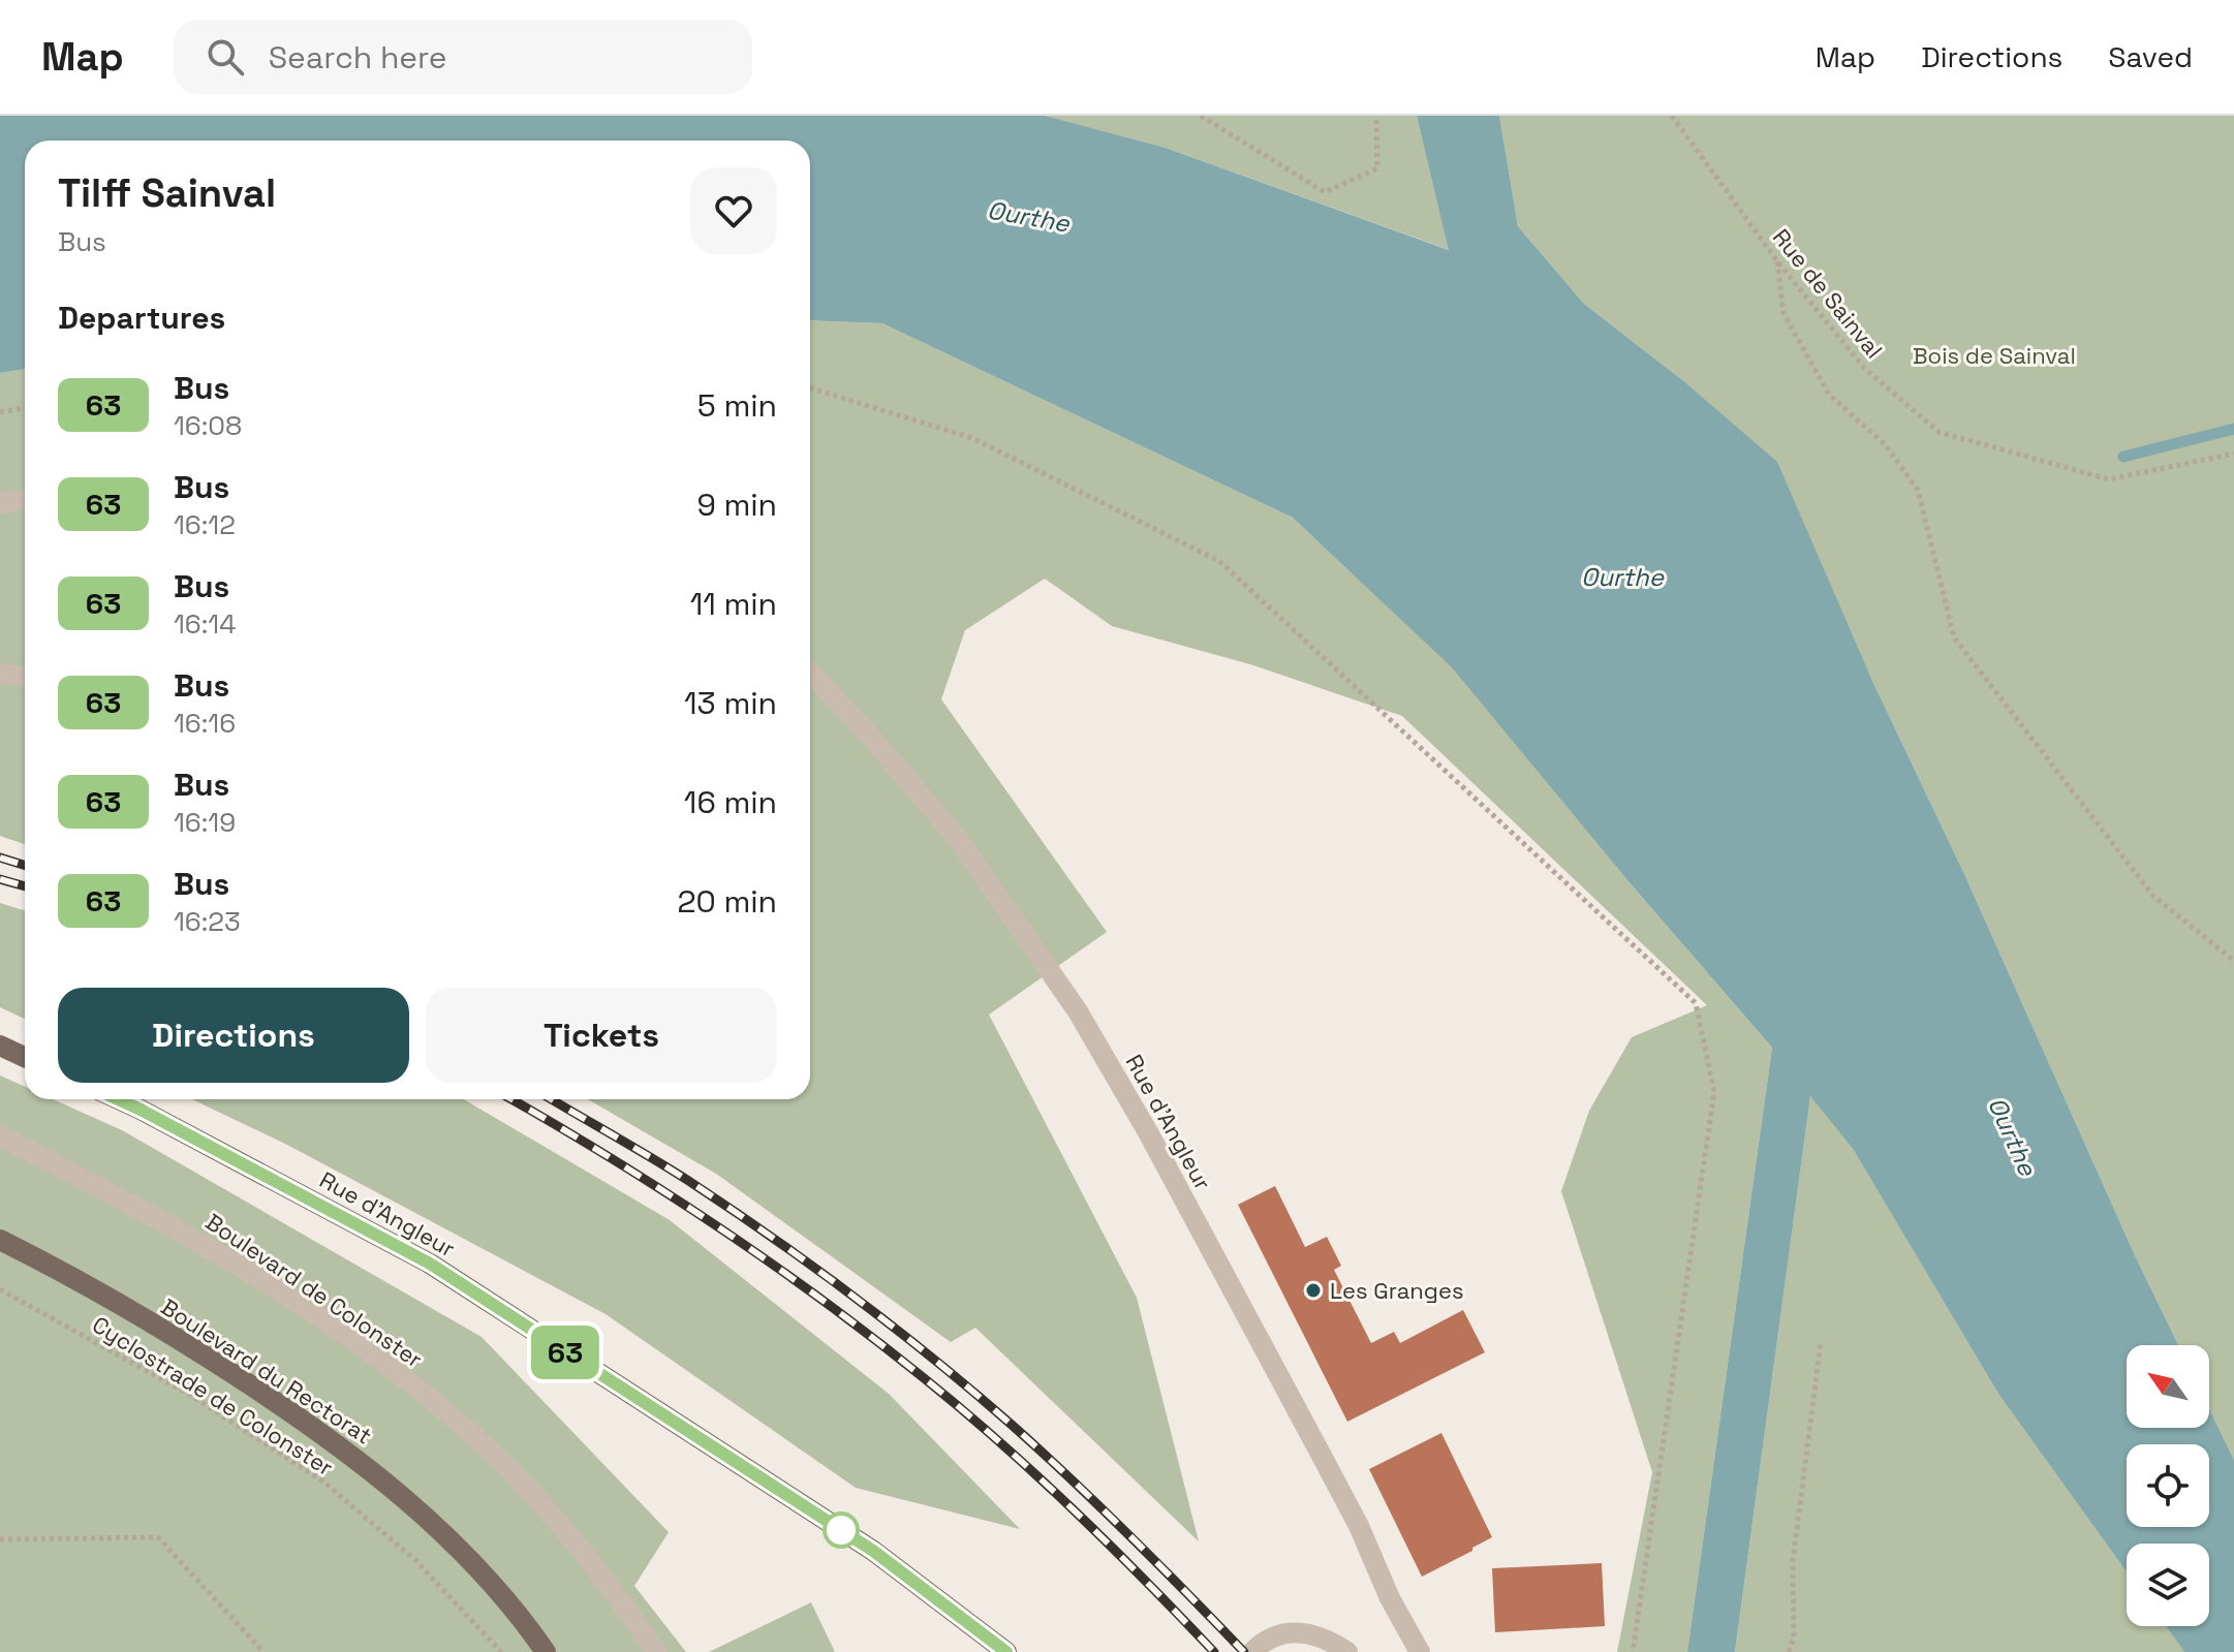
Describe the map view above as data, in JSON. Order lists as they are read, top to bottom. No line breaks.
{"streets":{"main road":["Rue d'Angleur","Boulevard du Rectorat"],"street":["Boulevard de Colonster"],"path":["Rue de Sainval","Cyclostrade de Colonster"]},"water":["Ourthe"],"parks":["Bois de Sainval"],"places":["Les Granges"],"lines":["bus line 63"],"north":"top left","page":{"header":"Map","search":"Search here","nav":["Map","Directions","Saved"],"on_map":"63","heading":[["Tilff Sainval","Bus"],"Departures"],"list":[{"mark":"63","name":"Bus","note":"16:08","value":"5 min"},{"mark":"63","name":"Bus","note":"16:12","value":"9 min"},{"mark":"63","name":"Bus","note":"16:14","value":"11 min"},{"mark":"63","name":"Bus","note":"16:16","value":"13 min"},{"mark":"63","name":"Bus","note":"16:19","value":"16 min"},{"mark":"63","name":"Bus","note":"16:23","value":"20 min"}],"buttons":["Directions","Tickets"]}}
